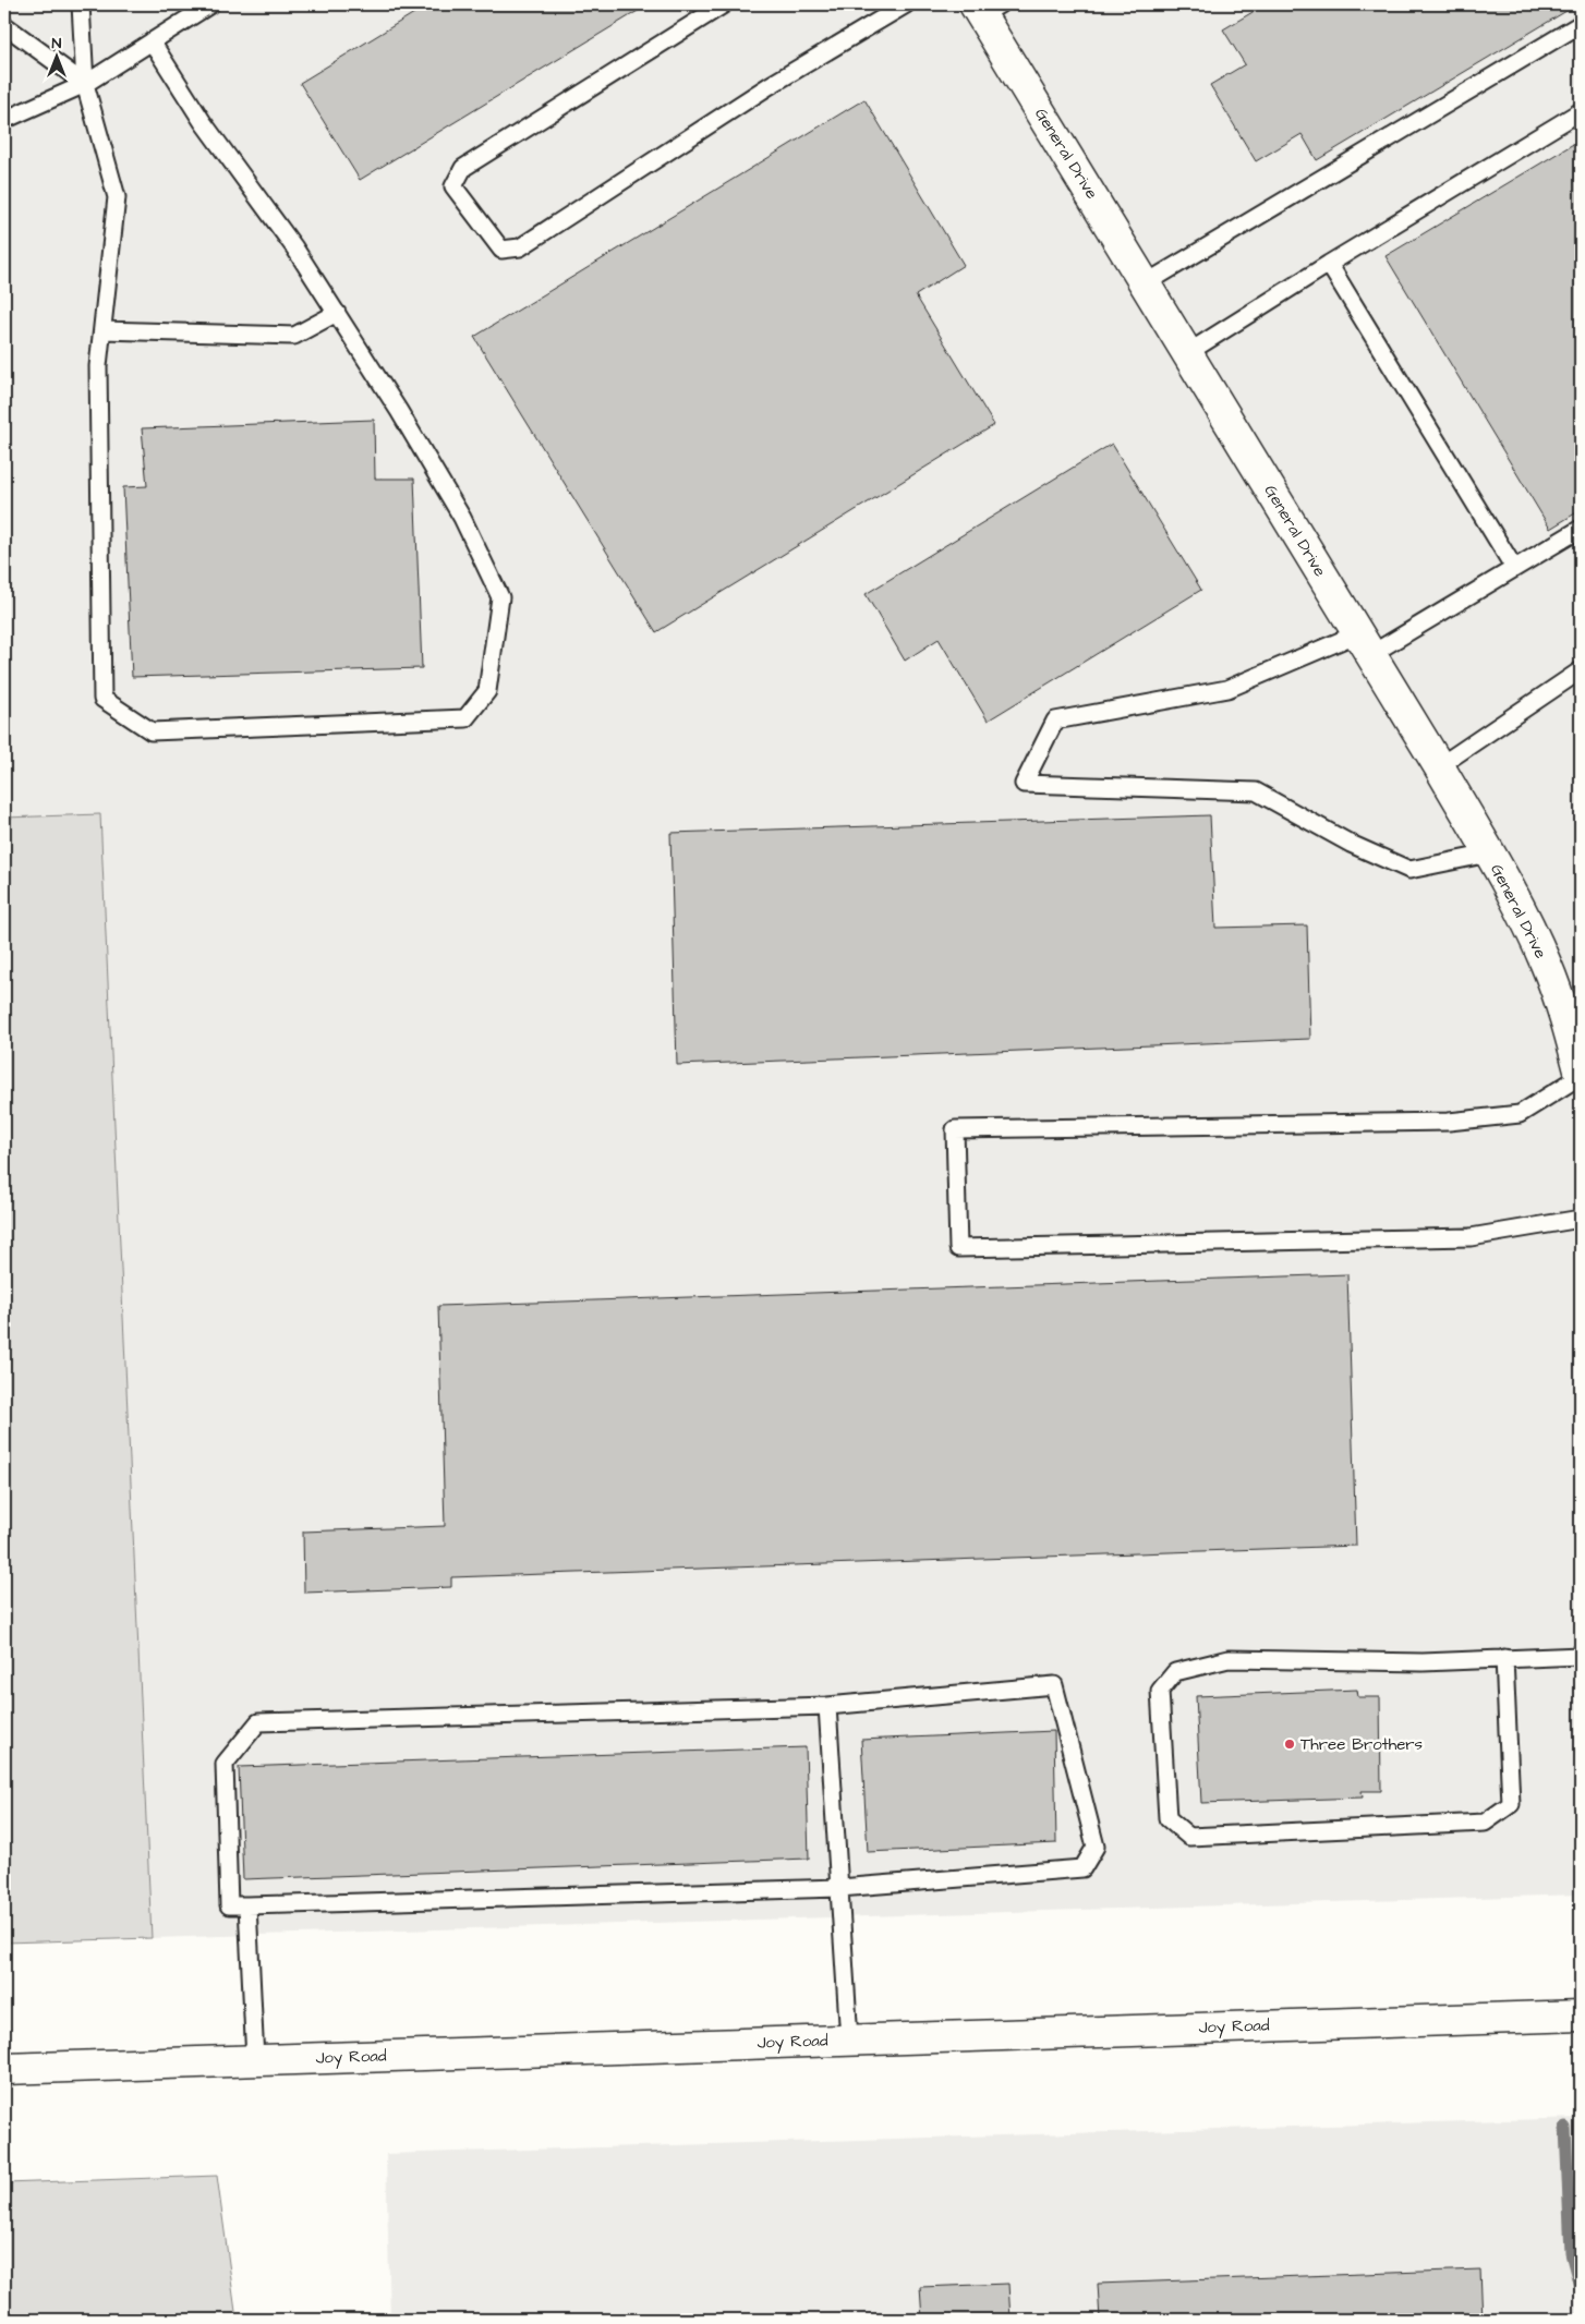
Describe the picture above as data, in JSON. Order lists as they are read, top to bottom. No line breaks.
{"streets":{"street":["General Drive","Joy Road"]},"places":["Three Brothers"],"north":"top"}
